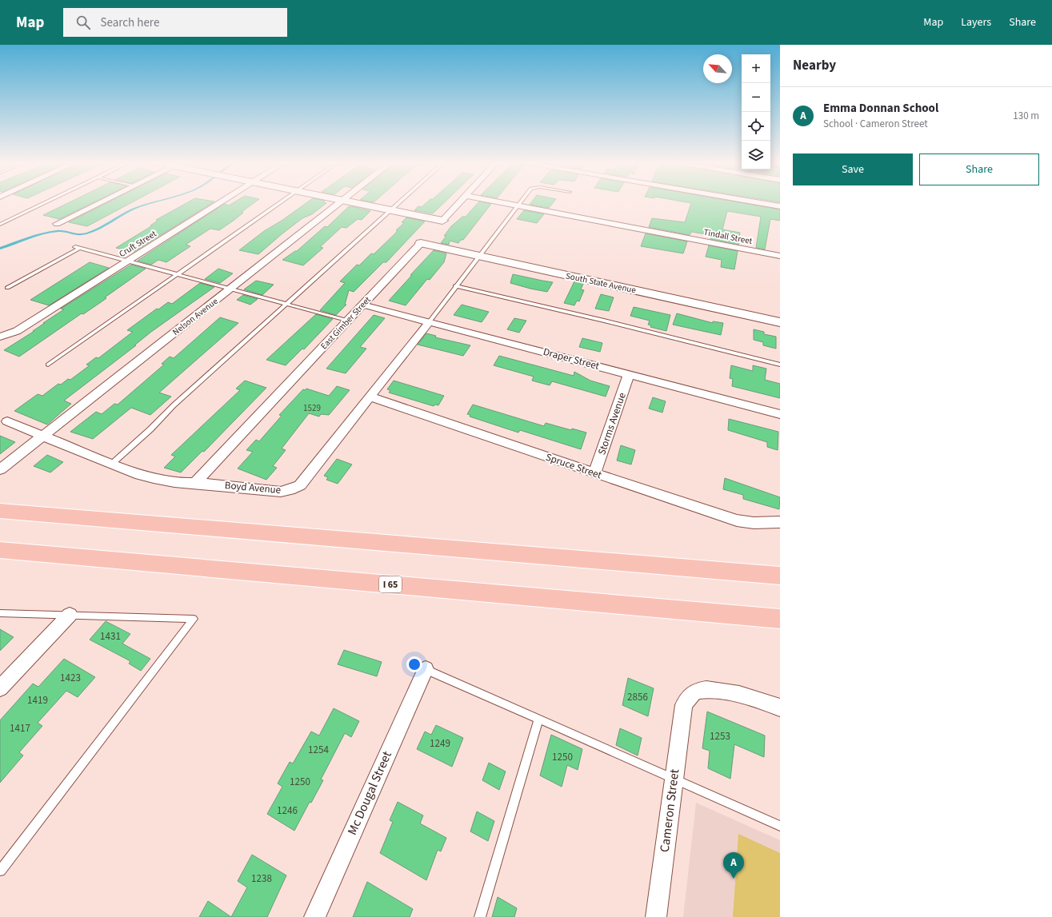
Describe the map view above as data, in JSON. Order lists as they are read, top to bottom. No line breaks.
{"streets":{"highway":["I 65"],"street":["Tindall Street","Cruft Street","South State Avenue","Nelson Avenue","East Gimber Street","Draper Street","Storms Avenue","Spruce Street","Boyd Avenue","Mc Dougal Street","Cameron Street"]},"crossings":[["South State Avenue","East Gimber Street"],["Nelson Avenue","Boyd Avenue"],["East Gimber Street","Draper Street"],["East Gimber Street","Boyd Avenue"],["Draper Street","Storms Avenue"],["Draper Street","Boyd Avenue"],["Storms Avenue","Spruce Street"],["Spruce Street","Boyd Avenue"]],"house_numbers":["1529","1431","1423","2856","1419","1417","1253","1249","1254","1250","1250","1246","1238"],"north":"top left","page":{"header":"Map","search":"Search here","nav":["Map","Layers","Share"],"heading":"Nearby","map_buttons":["+","−"],"list":[{"mark":"A","name":"Emma Donnan School","note":"School · Cameron Street","value":"130 m"}],"buttons":["Save","Share"],"pins":"A"}}
